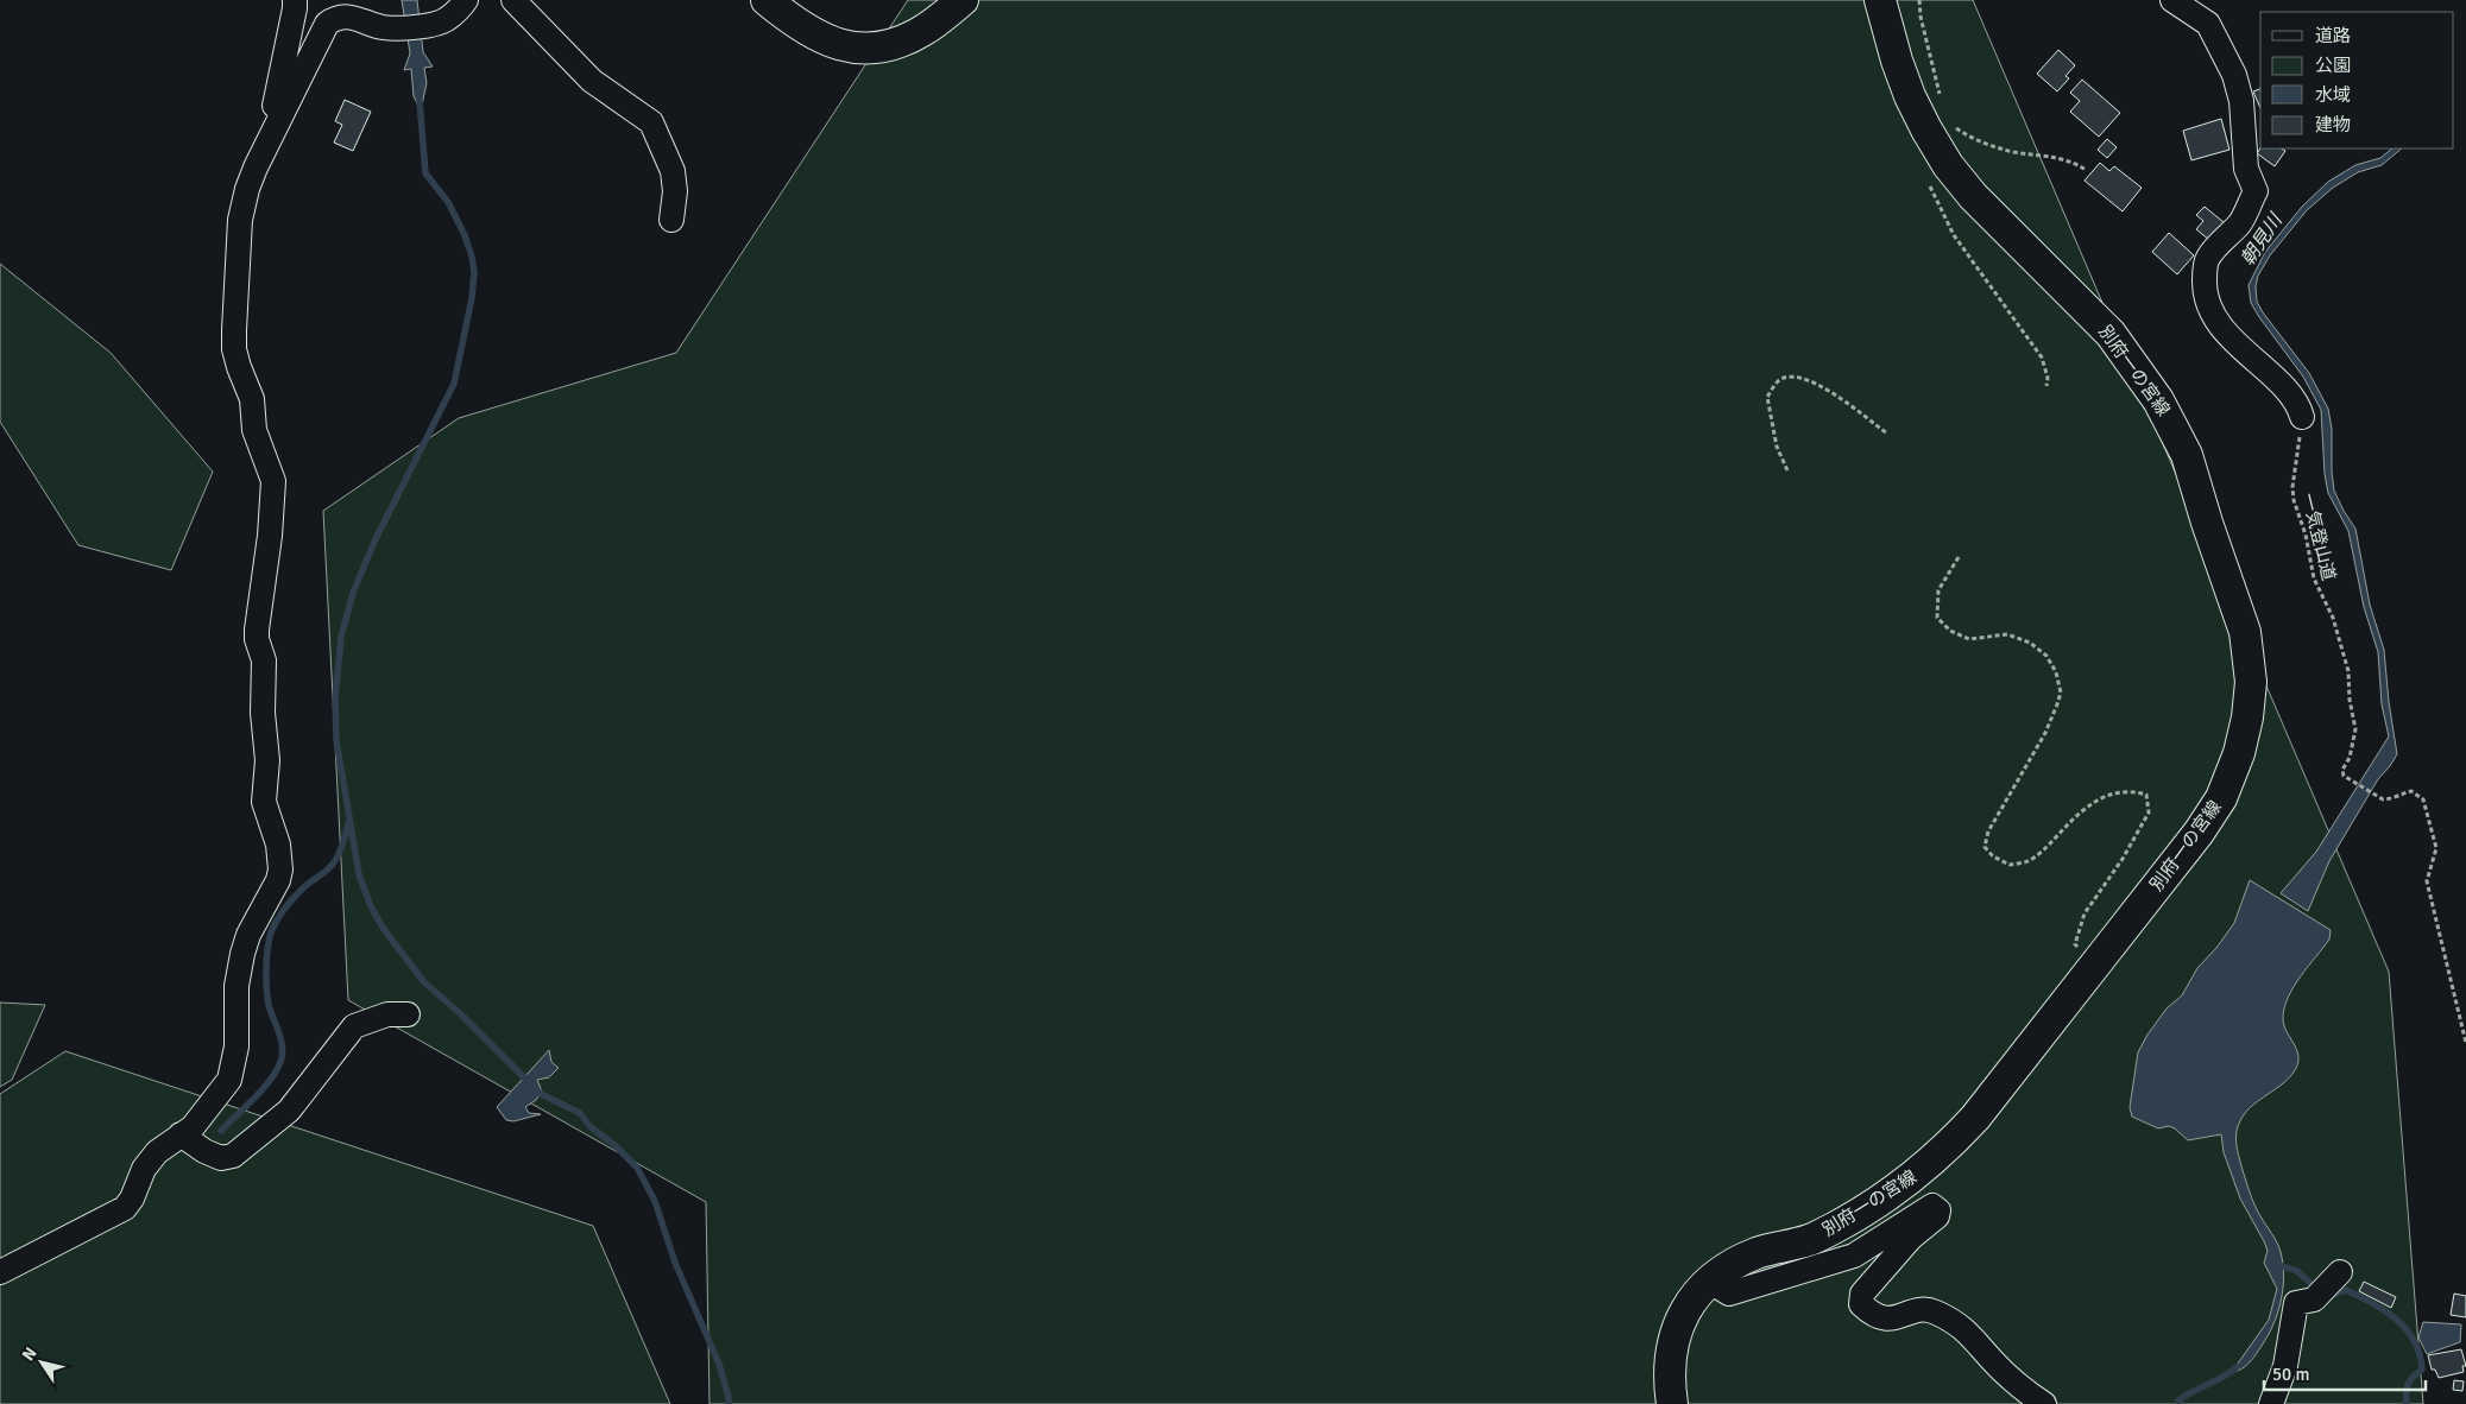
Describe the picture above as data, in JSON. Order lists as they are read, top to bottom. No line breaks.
{"streets":{"main road":["別府一の宮線"],"path":["一気登山道"]},"water":["朝見川"],"legend":["道路","公園","水域","建物"],"scale_bar":"50 m","north":"top left"}
